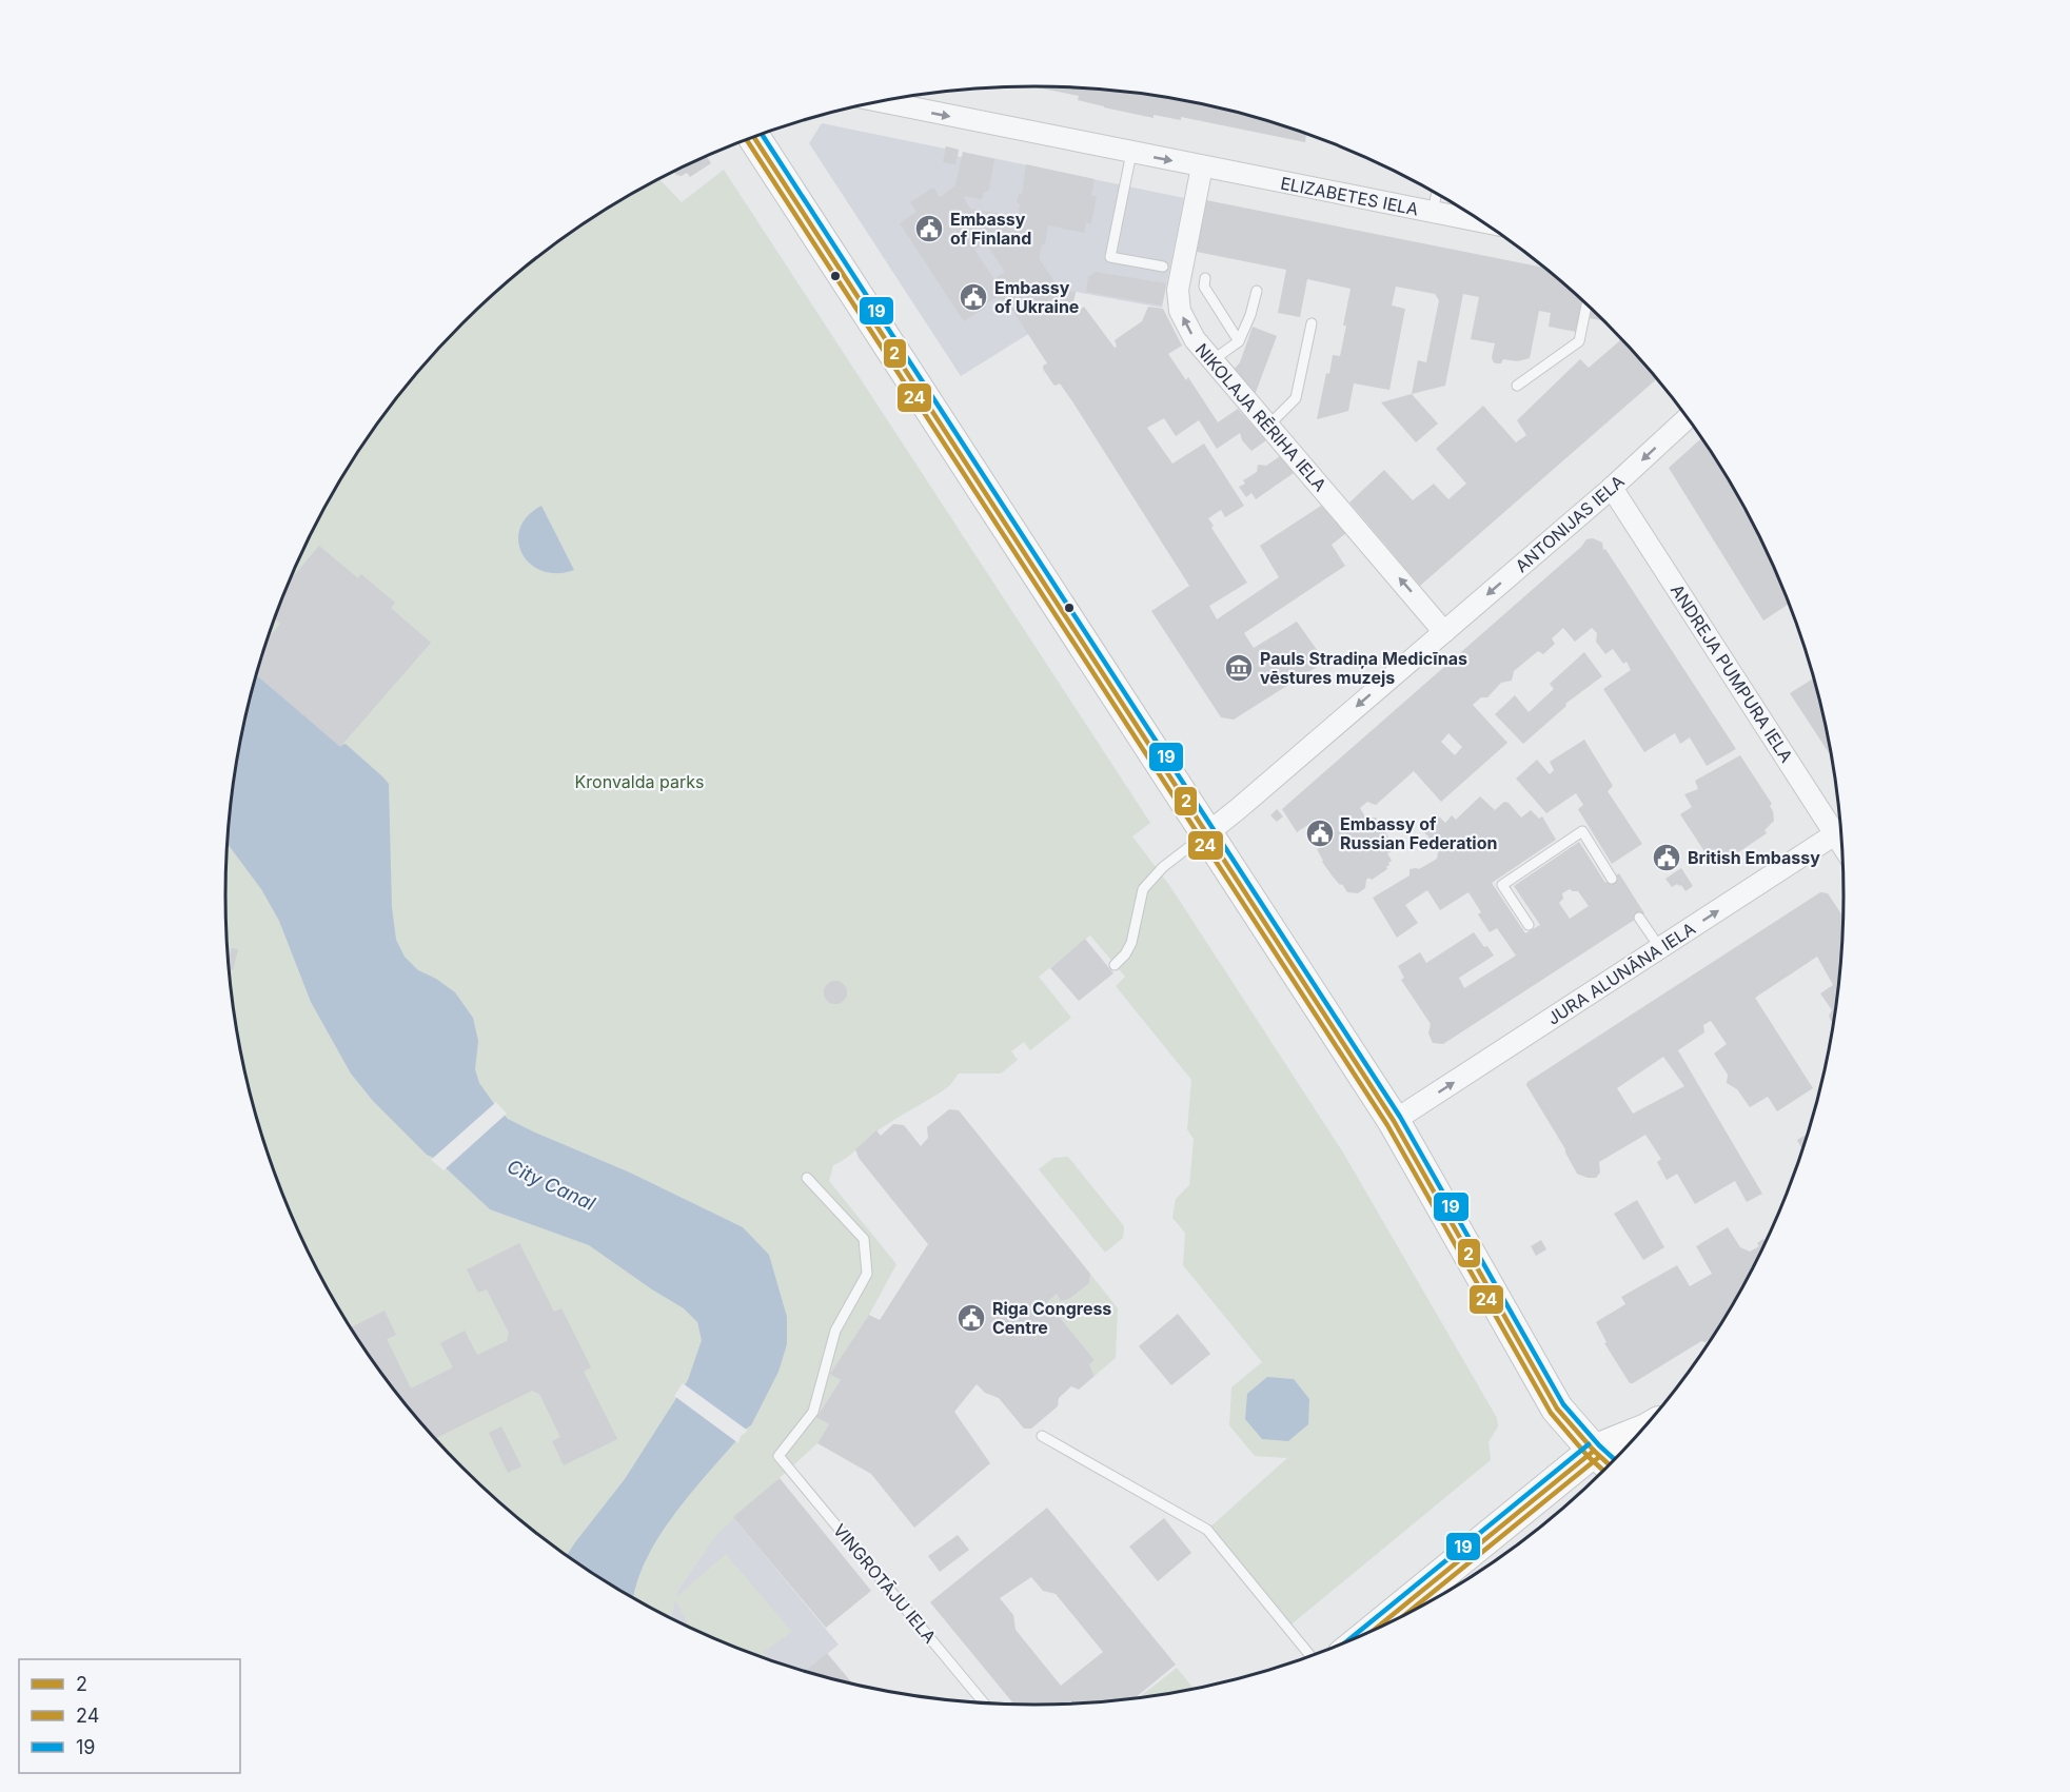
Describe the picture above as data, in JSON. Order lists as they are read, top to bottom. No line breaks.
{"streets":{"street":["ELIZABETES IELA","NIKOLAJA RĒRIHA IELA","ANTONIJAS IELA","ANDREJA PUMPURA IELA","JURA ALUNĀNA IELA"],"lane":["VINGROTĀJU IELA"]},"crossings":[["ELIZABETES IELA","NIKOLAJA RĒRIHA IELA"],["NIKOLAJA RĒRIHA IELA","ANTONIJAS IELA"],["ANTONIJAS IELA","ANDREJA PUMPURA IELA"],["ANDREJA PUMPURA IELA","JURA ALUNĀNA IELA"]],"one_way":["ELIZABETES IELA","NIKOLAJA RĒRIHA IELA","ANTONIJAS IELA","JURA ALUNĀNA IELA"],"water":["City Canal"],"parks":["Kronvalda parks"],"places":{"public building":["Embassy of Finland","Embassy of Ukraine","Embassy of Russian Federation","British Embassy","Riga Congress Centre"],"museum":["Pauls Stradiņa Medicīnas vēstures muzejs"]},"lines":["transit line 19","transit line 2","transit line 24"],"legend":["2","24","19"]}
